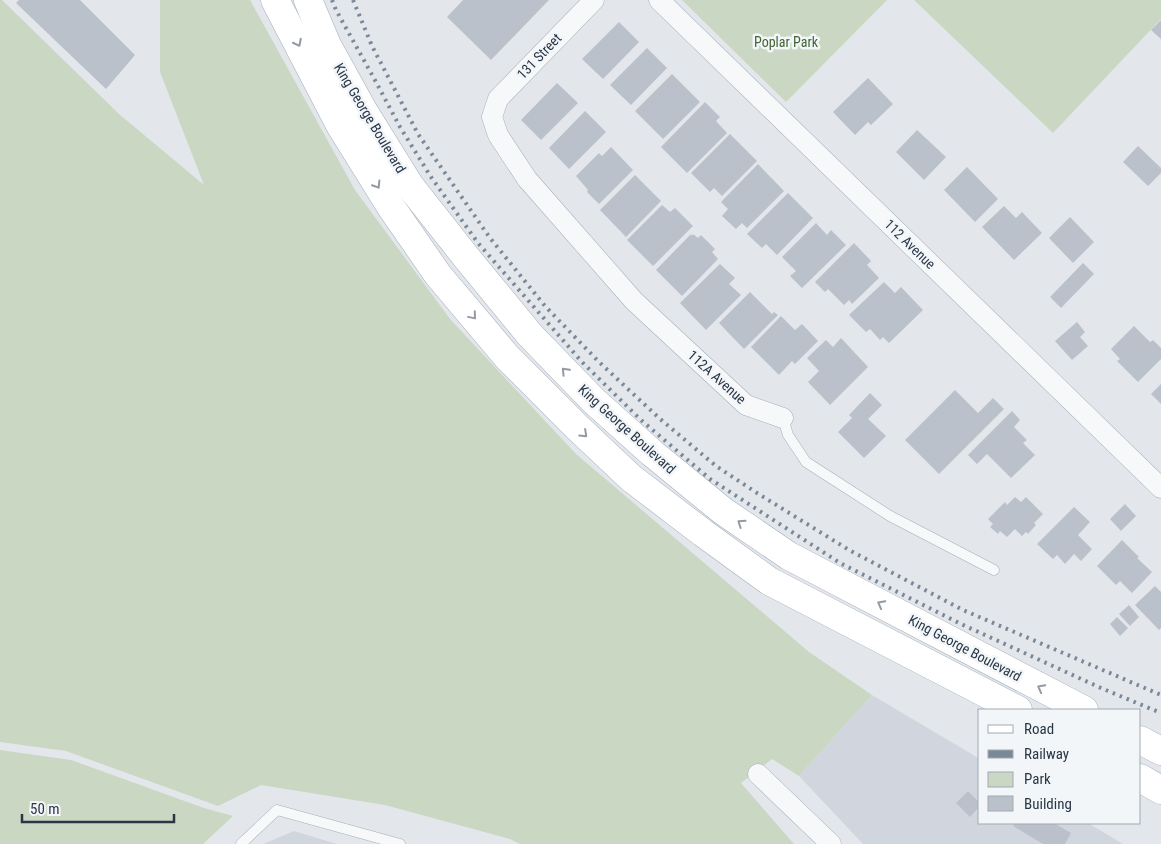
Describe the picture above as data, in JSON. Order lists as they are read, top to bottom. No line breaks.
{"streets":{"main road":["King George Boulevard"],"street":["131 Street","112 Avenue","112A Avenue"]},"crossings":[["131 Street","112A Avenue"]],"parks":["Poplar Park"],"legend":["Road","Railway","Park","Building"],"scale_bar":"50 m"}
